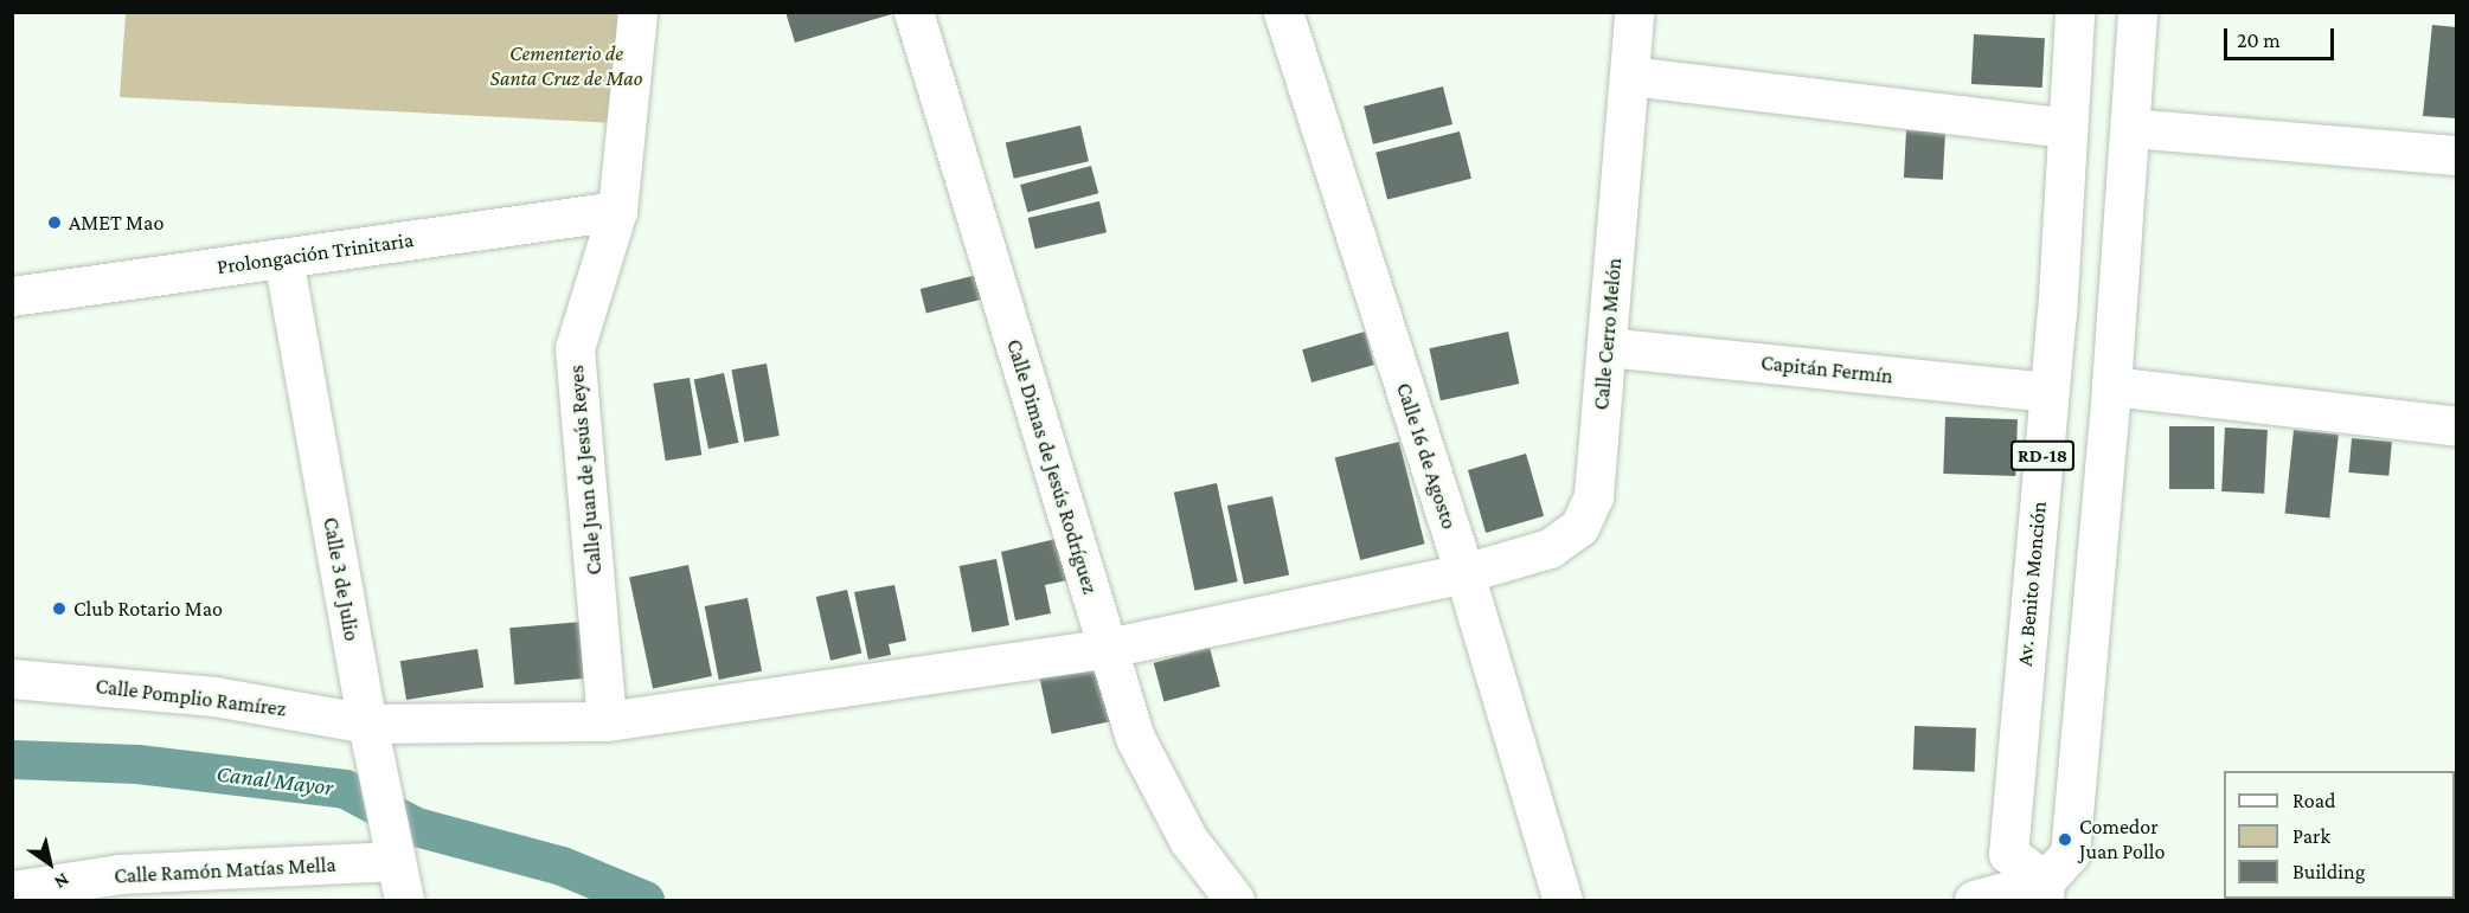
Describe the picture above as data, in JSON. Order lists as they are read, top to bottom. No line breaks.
{"streets":{"street":["Prolongación Trinitaria","Calle Cerro Melón","Capitán Fermín","Calle 16 de Agosto","RD-18","Calle Dimas de Jesús Rodríguez","Calle Juan de Jesús Reyes","Calle 3 de Julio","Av. Benito Monción","Calle Pomplio Ramírez","Calle Ramón Matías Mella"]},"crossings":[["Prolongación Trinitaria","Calle Juan de Jesús Reyes"],["Prolongación Trinitaria","Calle 3 de Julio"],["Calle Cerro Melón","Capitán Fermín"],["Calle Cerro Melón","Calle 16 de Agosto"],["Calle Cerro Melón","Calle Dimas de Jesús Rodríguez"],["Calle Cerro Melón","Calle Pomplio Ramírez"],["Capitán Fermín","Av. Benito Monción"],["RD-18","Av. Benito Monción"],["Calle Dimas de Jesús Rodríguez","Calle Pomplio Ramírez"],["Calle Juan de Jesús Reyes","Calle Pomplio Ramírez"],["Calle 3 de Julio","Calle Pomplio Ramírez"],["Calle 3 de Julio","Calle Ramón Matías Mella"]],"water":["Canal Mayor"],"parks":["Cementerio de Santa Cruz de Mao"],"places":["AMET Mao","Club Rotario Mao","Comedor Juan Pollo"],"legend":["Road","Park","Building"],"scale_bar":"20 m","north":"bottom right"}
